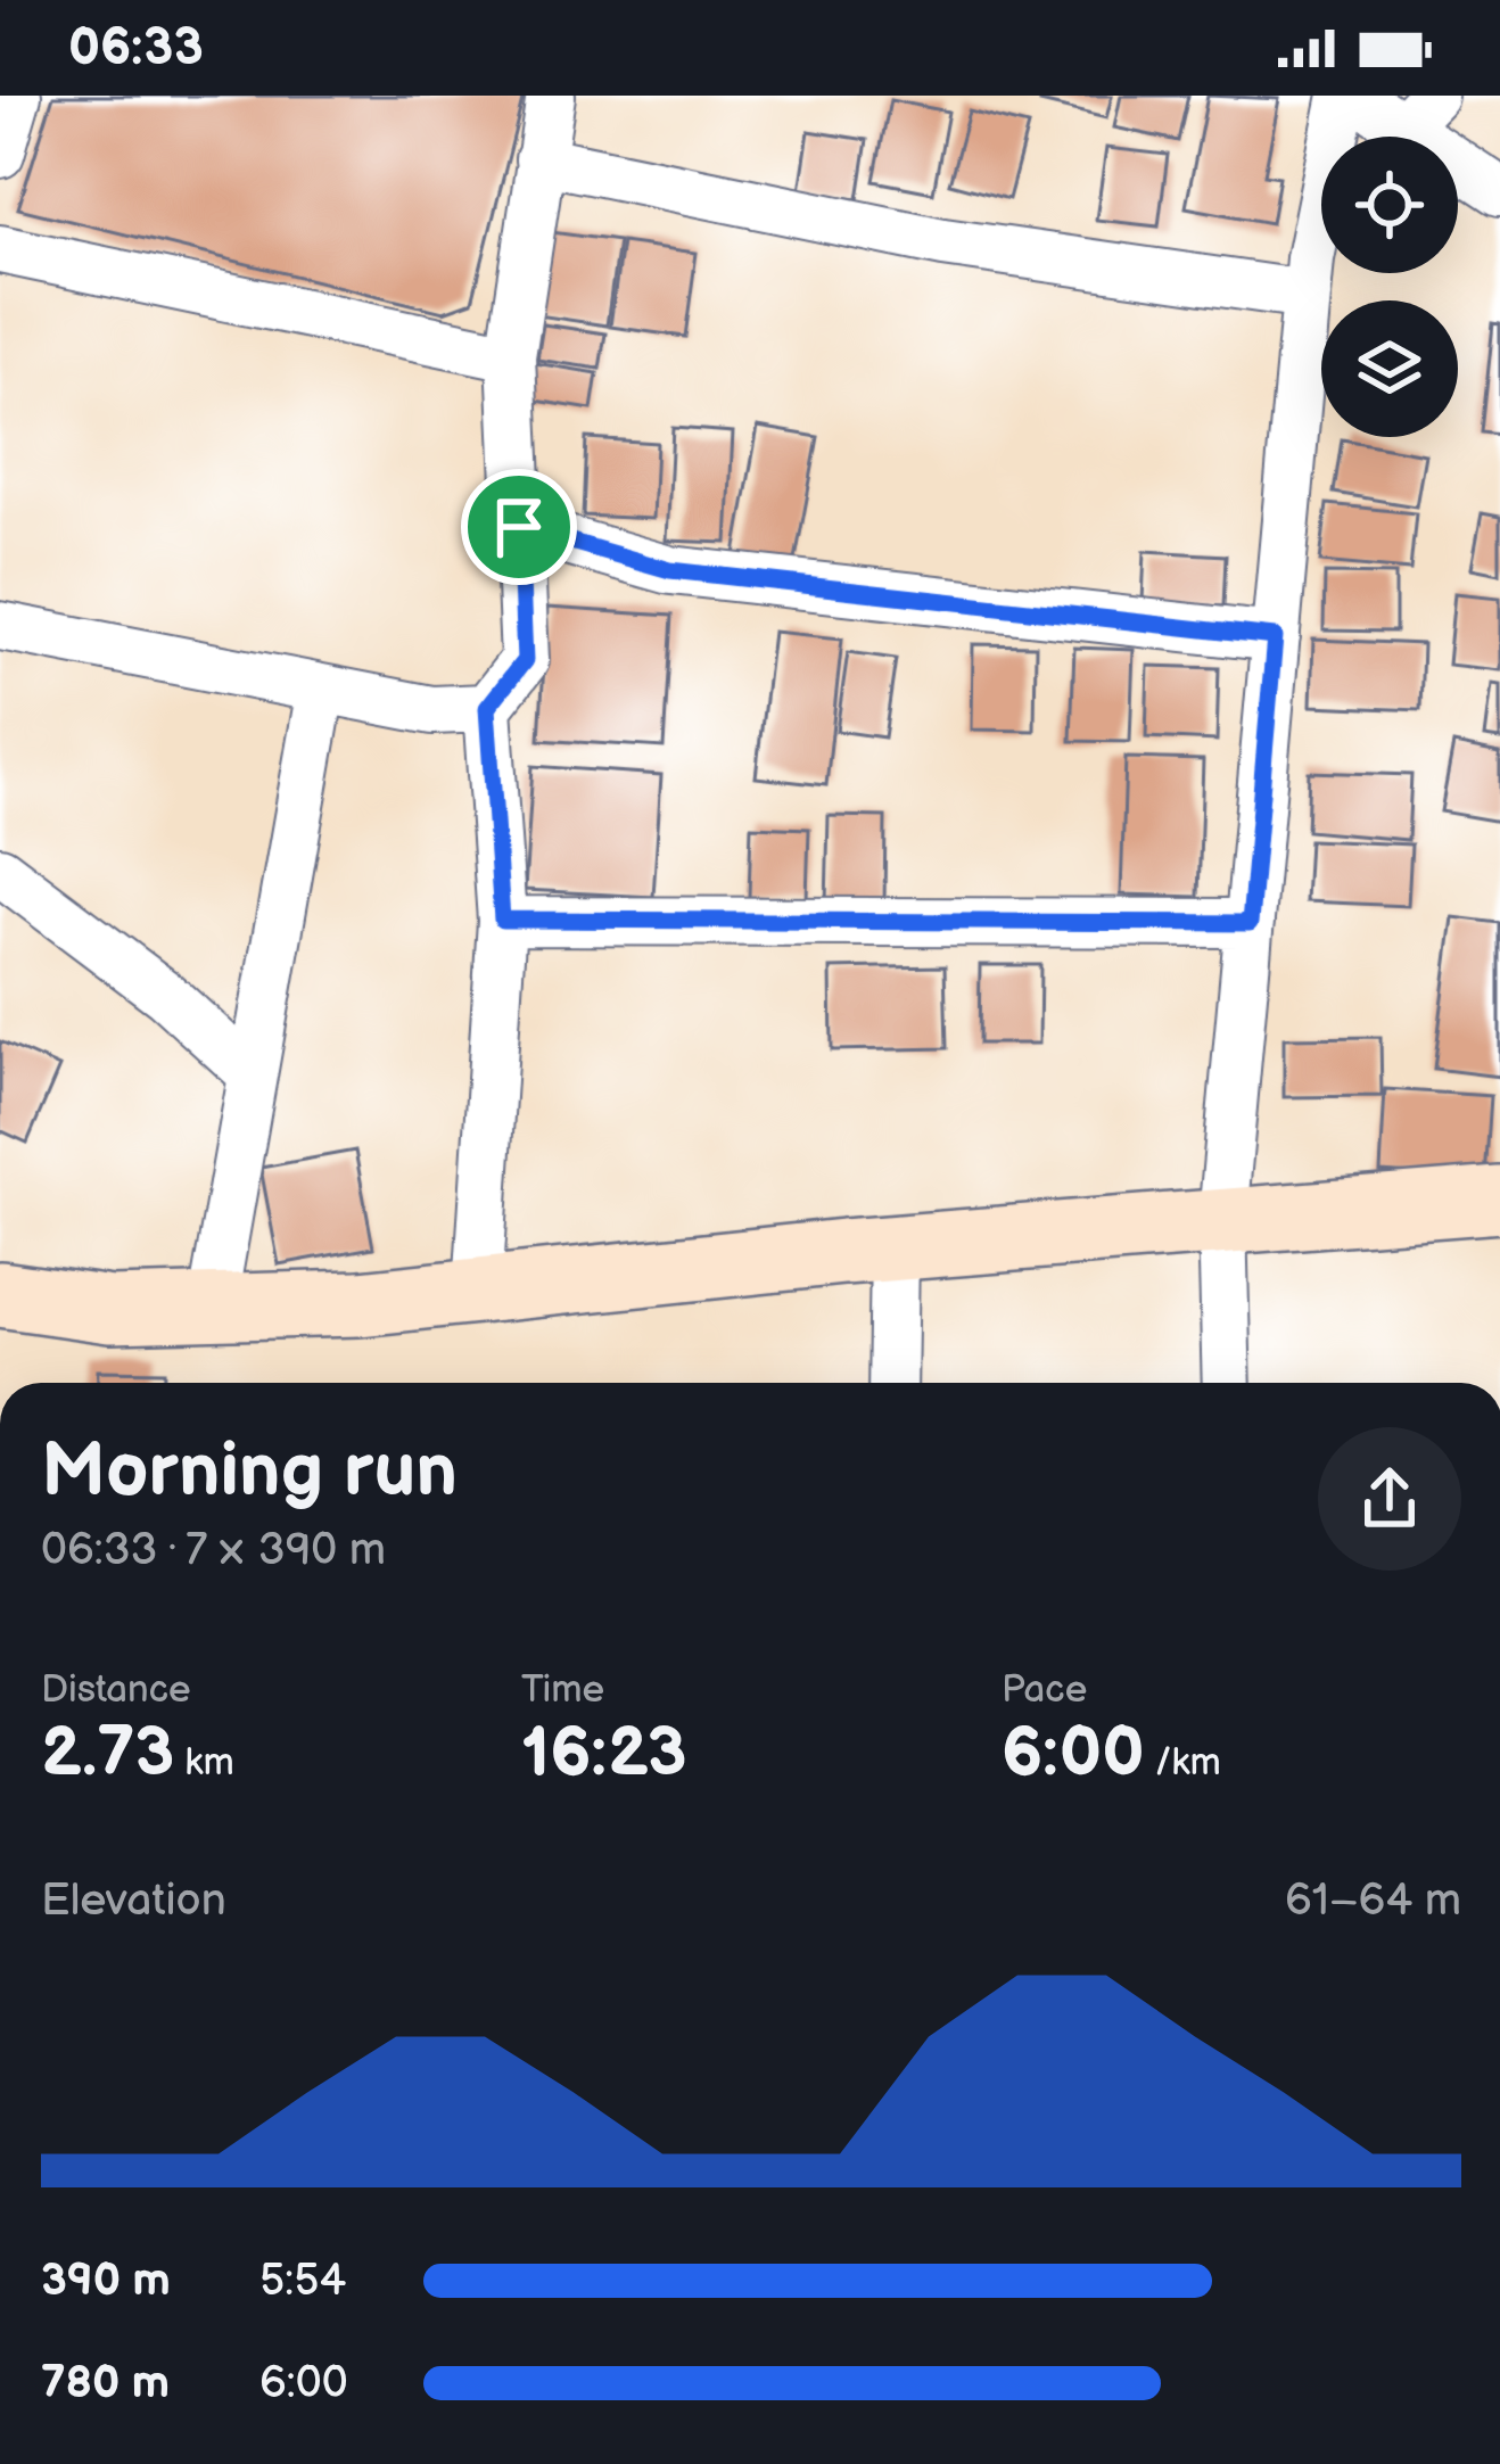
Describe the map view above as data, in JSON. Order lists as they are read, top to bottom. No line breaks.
{"page":{"status":"06:33","heading":["Morning run","06:33 · 7 × 390 m"],"stats":[["Distance","2.73 km"],["Time","16:23"],["Pace","6:00 /km"]],"chart":["Elevation","61–64 m"],"list":[{"name":"390 m","note":"5:54"},{"name":"780 m","note":"6:00"}]}}
